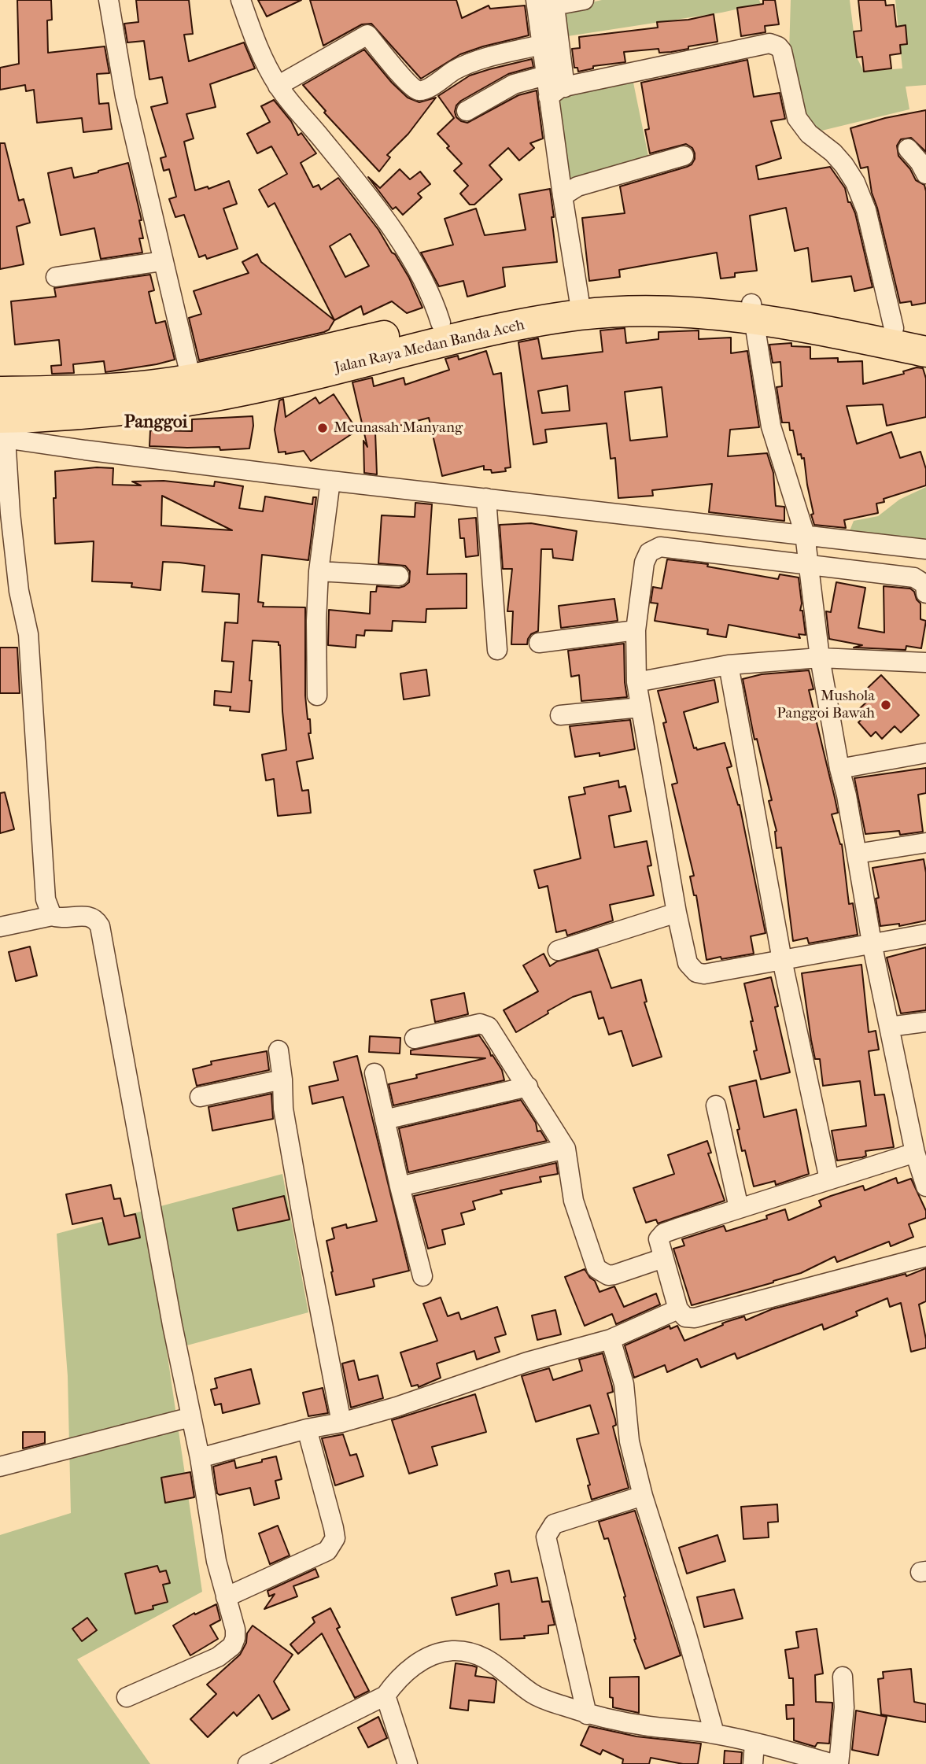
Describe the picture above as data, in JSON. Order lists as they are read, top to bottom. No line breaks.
{"streets":{"highway":["Jalan Raya Medan Banda Aceh"]},"districts":["Panggoi"],"places":["Meunasah Manyang","Mushola Panggoi Bawah"]}
